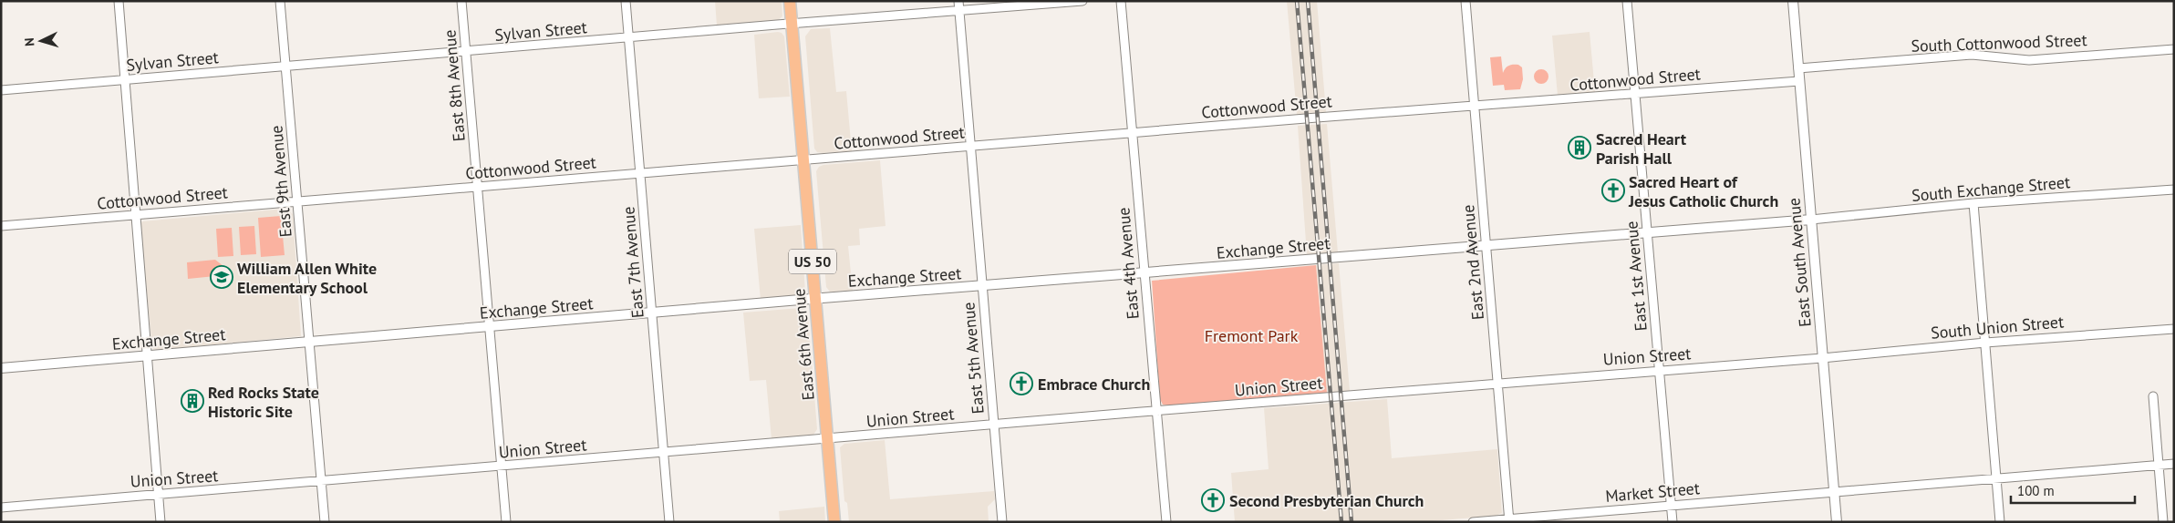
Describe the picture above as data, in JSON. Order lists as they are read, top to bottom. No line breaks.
{"streets":{"main road":["US 50","East 6th Avenue"],"street":["Sylvan Street","South Cottonwood Street","Cottonwood Street","East 8th Avenue","East 9th Avenue","South Exchange Street","Exchange Street","East 7th Avenue","East 2nd Avenue","East South Avenue","East 4th Avenue","East 1st Avenue","South Union Street","Union Street","East 5th Avenue","Market Street"]},"crossings":[["Sylvan Street","East 8th Avenue"],["Sylvan Street","East 9th Avenue"],["Sylvan Street","East 7th Avenue"],["Sylvan Street","East 6th Avenue"],["Sylvan Street","East 5th Avenue"],["South Cottonwood Street","East South Avenue"],["Cottonwood Street","East 8th Avenue"],["Cottonwood Street","East 9th Avenue"],["Cottonwood Street","East 7th Avenue"],["Cottonwood Street","East 2nd Avenue"],["Cottonwood Street","East South Avenue"],["Cottonwood Street","East 4th Avenue"],["Cottonwood Street","East 1st Avenue"],["Cottonwood Street","East 6th Avenue"],["Cottonwood Street","East 5th Avenue"],["East 8th Avenue","Exchange Street"],["East 8th Avenue","Union Street"],["East 9th Avenue","Exchange Street"],["East 9th Avenue","Union Street"],["South Exchange Street","Exchange Street"],["South Exchange Street","East South Avenue"],["Exchange Street","East 7th Avenue"],["Exchange Street","East 2nd Avenue"],["Exchange Street","East South Avenue"],["Exchange Street","East 4th Avenue"],["Exchange Street","East 1st Avenue"],["Exchange Street","East 6th Avenue"],["Exchange Street","East 5th Avenue"],["East 7th Avenue","Union Street"],["East 2nd Avenue","Union Street"],["East 2nd Avenue","Market Street"],["East South Avenue","South Union Street"],["East South Avenue","Union Street"],["East South Avenue","Market Street"],["East 4th Avenue","Union Street"],["East 1st Avenue","Union Street"],["East 1st Avenue","Market Street"],["South Union Street","Union Street"],["East 6th Avenue","Union Street"],["Union Street","East 5th Avenue"]],"parks":["Fremont Park"],"places":{"building":["Sacred Heart Parish Hall","Red Rocks State Historic Site"],"church":["Sacred Heart of Jesus Catholic Church","Embrace Church","Second Presbyterian Church"],"school or university":["William Allen White Elementary School"]},"scale_bar":"100 m","north":"left"}
